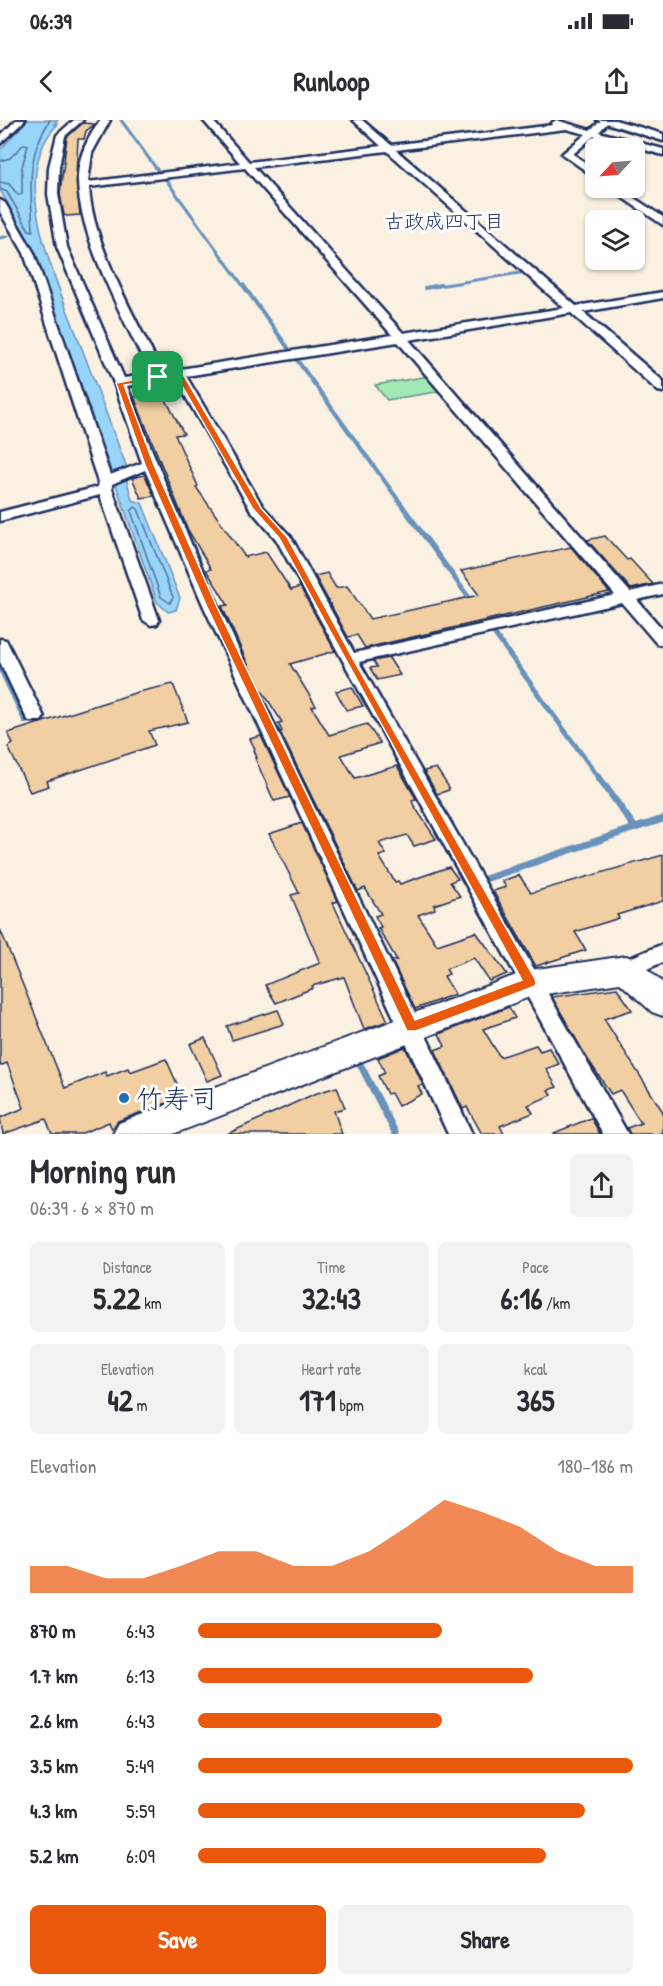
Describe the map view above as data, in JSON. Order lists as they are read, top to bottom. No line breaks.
{"districts":["古政成四丁目"],"places":["竹寿司"],"north":"bottom left","page":{"status":"06:39","header":"Runloop","heading":["Morning run","06:39 · 6 × 870 m"],"stats":[["Distance","5.22 km"],["Time","32:43"],["Pace","6:16 /km"],["Elevation","42 m"],["Heart rate","171 bpm"],["kcal","365"]],"chart":["Elevation","180–186 m"],"list":[{"name":"870 m","note":"6:43"},{"name":"1.7 km","note":"6:13"},{"name":"2.6 km","note":"6:43"},{"name":"3.5 km","note":"5:49"},{"name":"4.3 km","note":"5:59"},{"name":"5.2 km","note":"6:09"}],"buttons":["Save","Share"]}}
